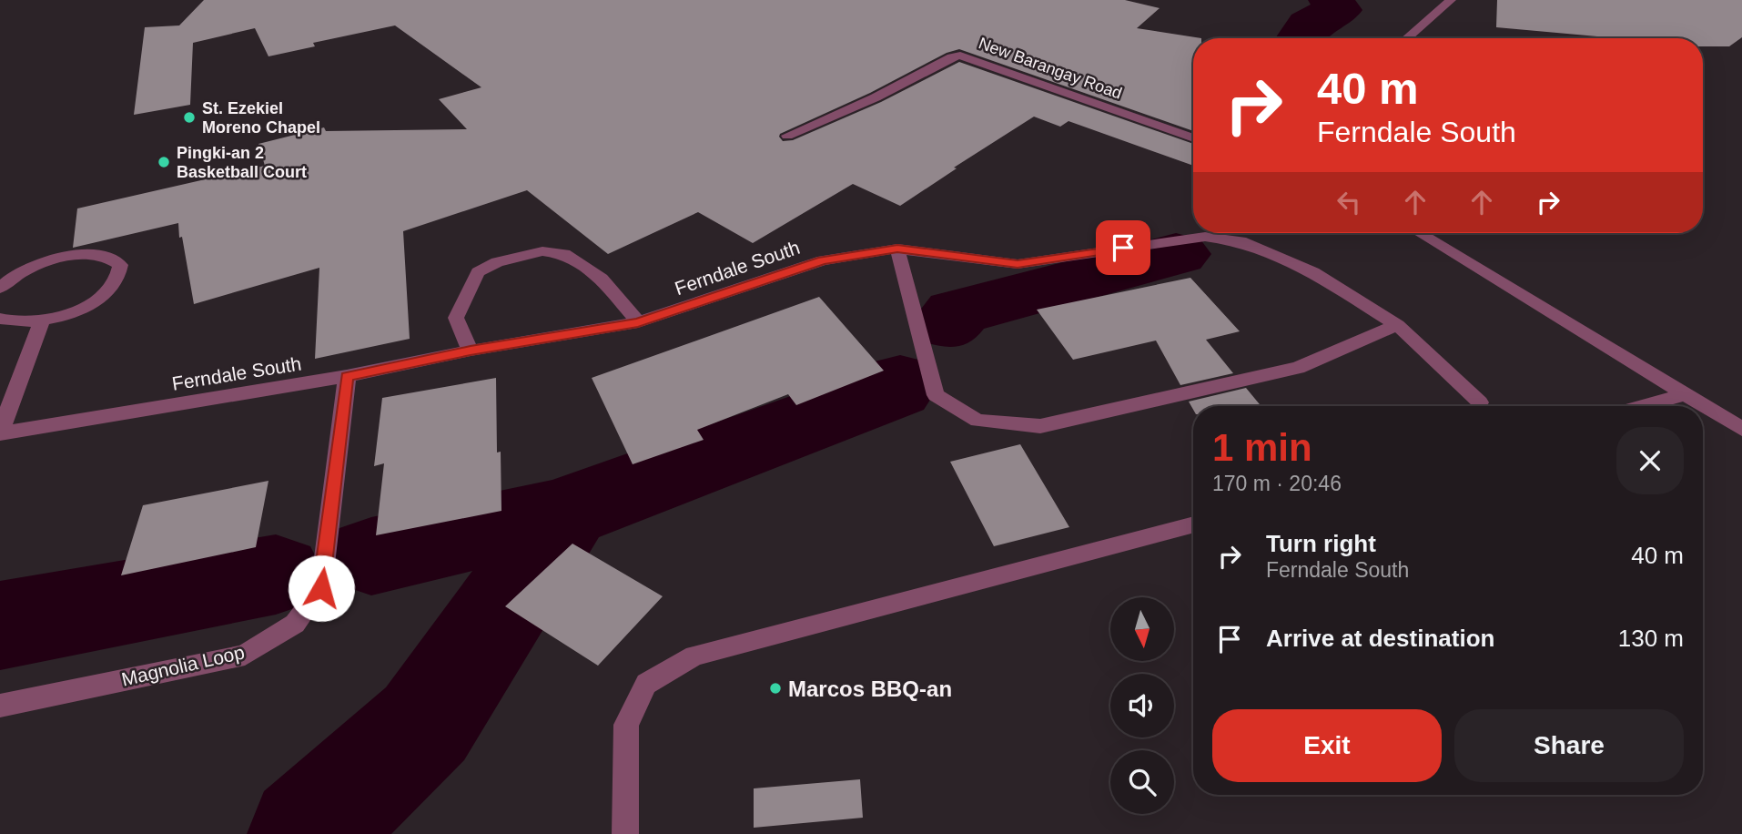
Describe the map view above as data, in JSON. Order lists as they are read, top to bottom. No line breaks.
{"streets":{"street":["New Barangay Road","Ferndale South","Magnolia Loop"]},"crossings":[["Ferndale South","Magnolia Loop"]],"places":["St. Ezekiel Moreno Chapel","Pingki-an 2 Basketball Court","Marcos BBQ-an"],"north":"bottom","page":{"turn":["40 m","Ferndale South"],"heading":["1 min","170 m · 20:46"],"list":[{"name":"Turn right","note":"Ferndale South","value":"40 m"},{"name":"Arrive at destination","value":"130 m"}],"buttons":["Exit","Share"]}}
